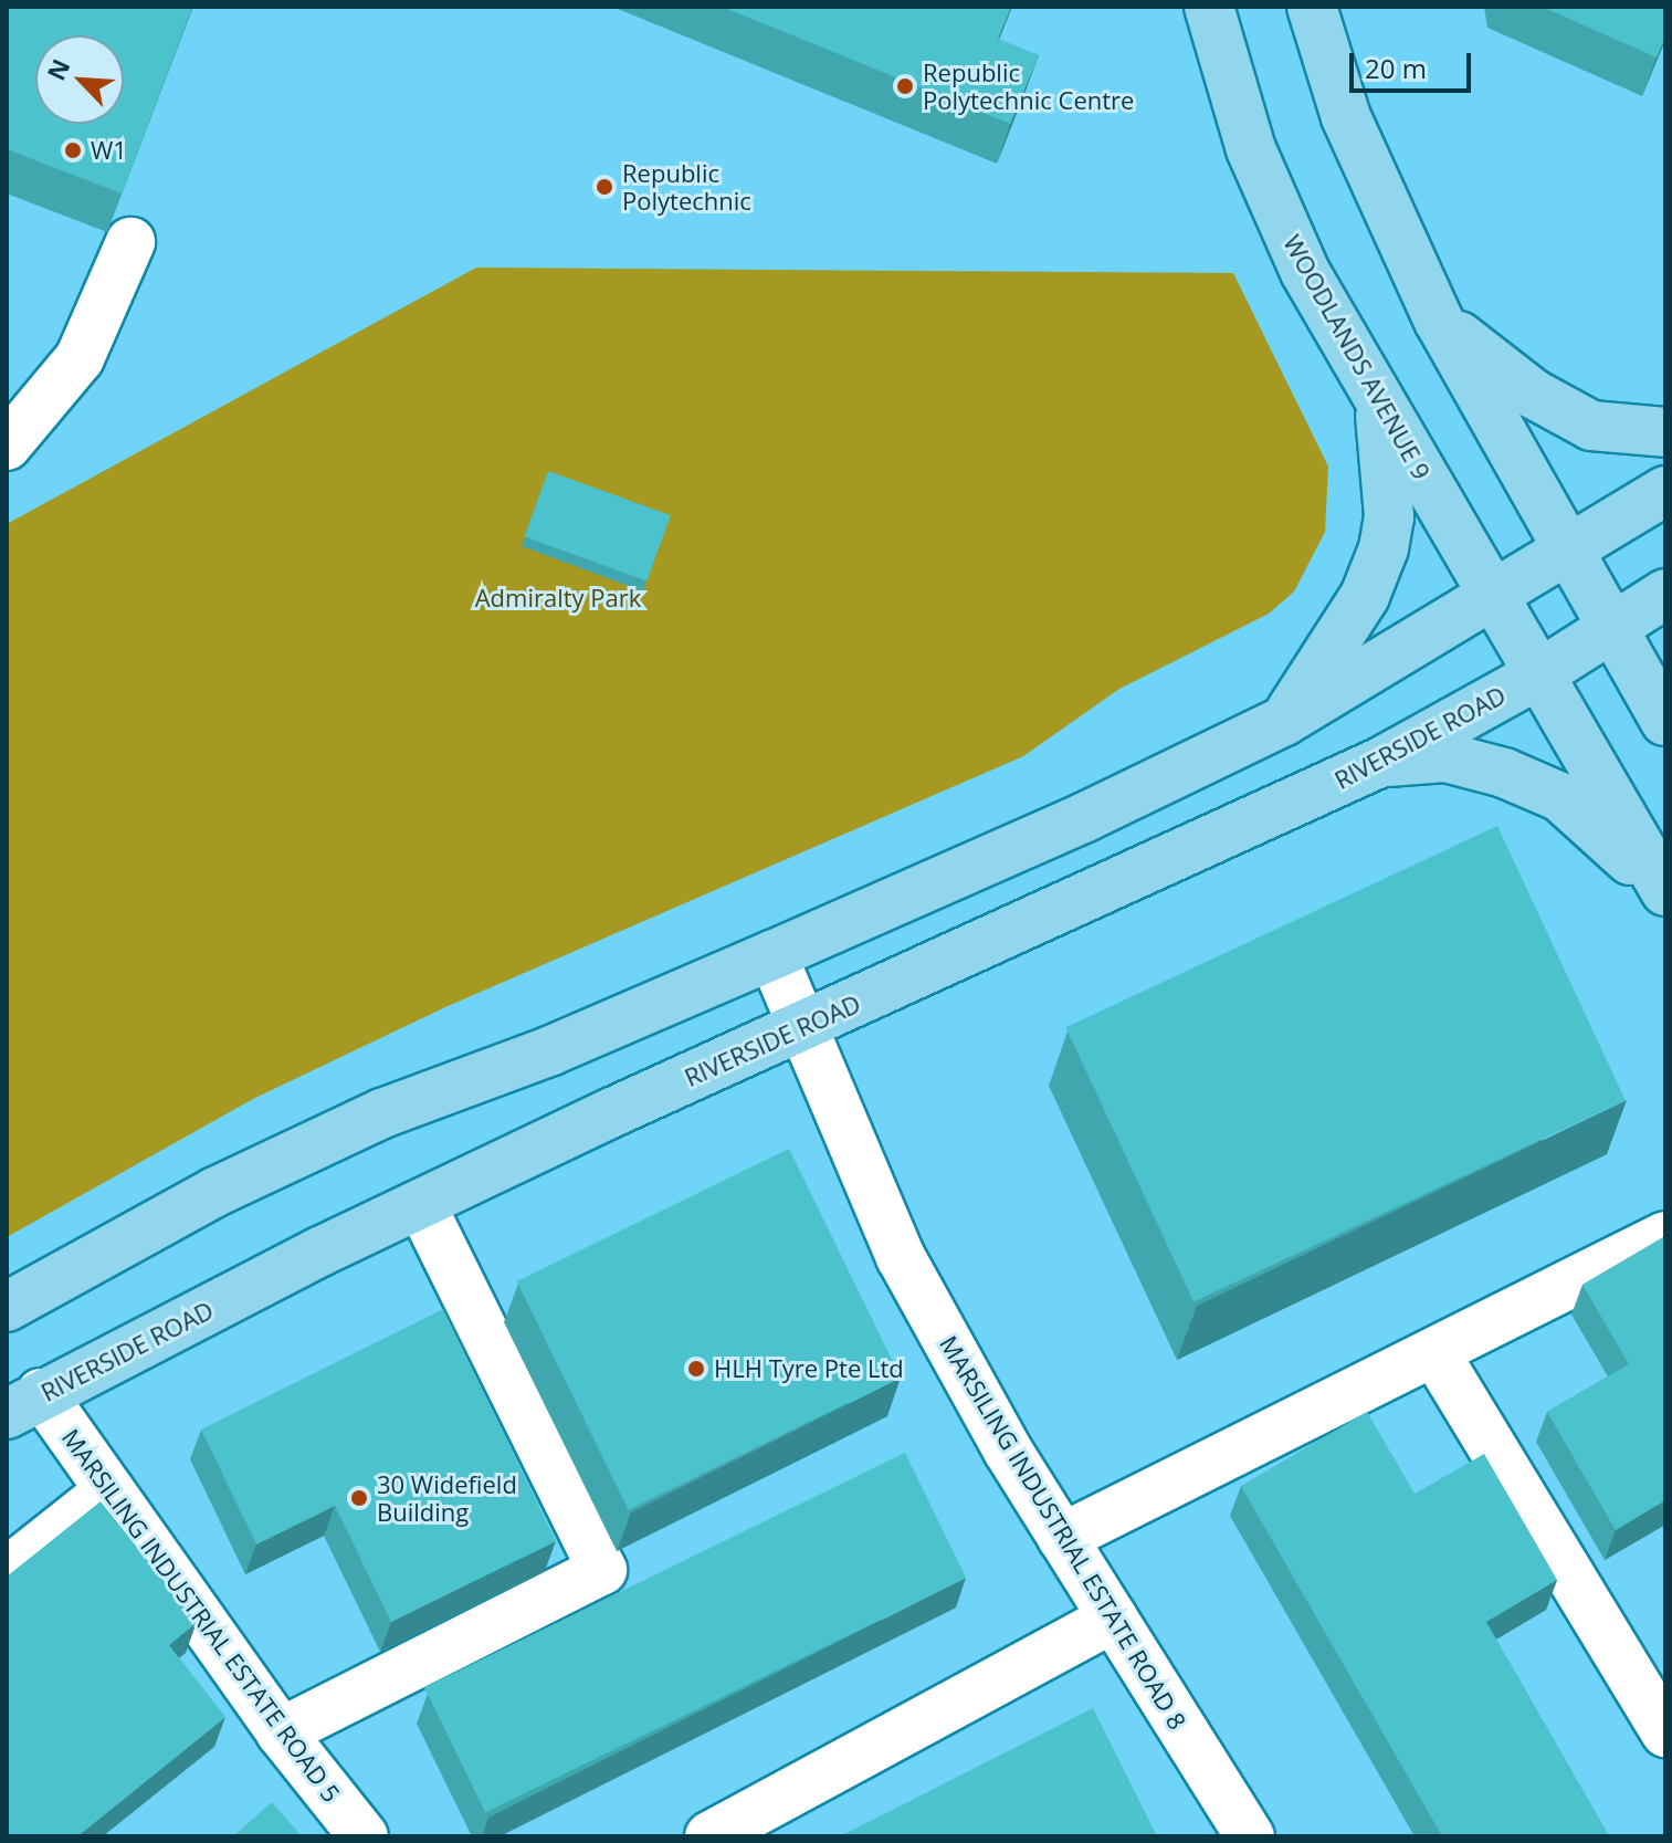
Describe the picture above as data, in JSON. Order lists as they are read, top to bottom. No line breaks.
{"streets":{"main road":["WOODLANDS AVENUE 9","RIVERSIDE ROAD"],"lane":["MARSILING INDUSTRIAL ESTATE ROAD 8","MARSILING INDUSTRIAL ESTATE ROAD 5"]},"crossings":[["WOODLANDS AVENUE 9","RIVERSIDE ROAD"],["RIVERSIDE ROAD","MARSILING INDUSTRIAL ESTATE ROAD 8"],["RIVERSIDE ROAD","MARSILING INDUSTRIAL ESTATE ROAD 5"]],"parks":["Admiralty Park"],"places":["Republic Polytechnic Centre","W1","Republic Polytechnic","HLH Tyre Pte Ltd","30 Widefield Building"],"scale_bar":"20 m","north":"top left"}
